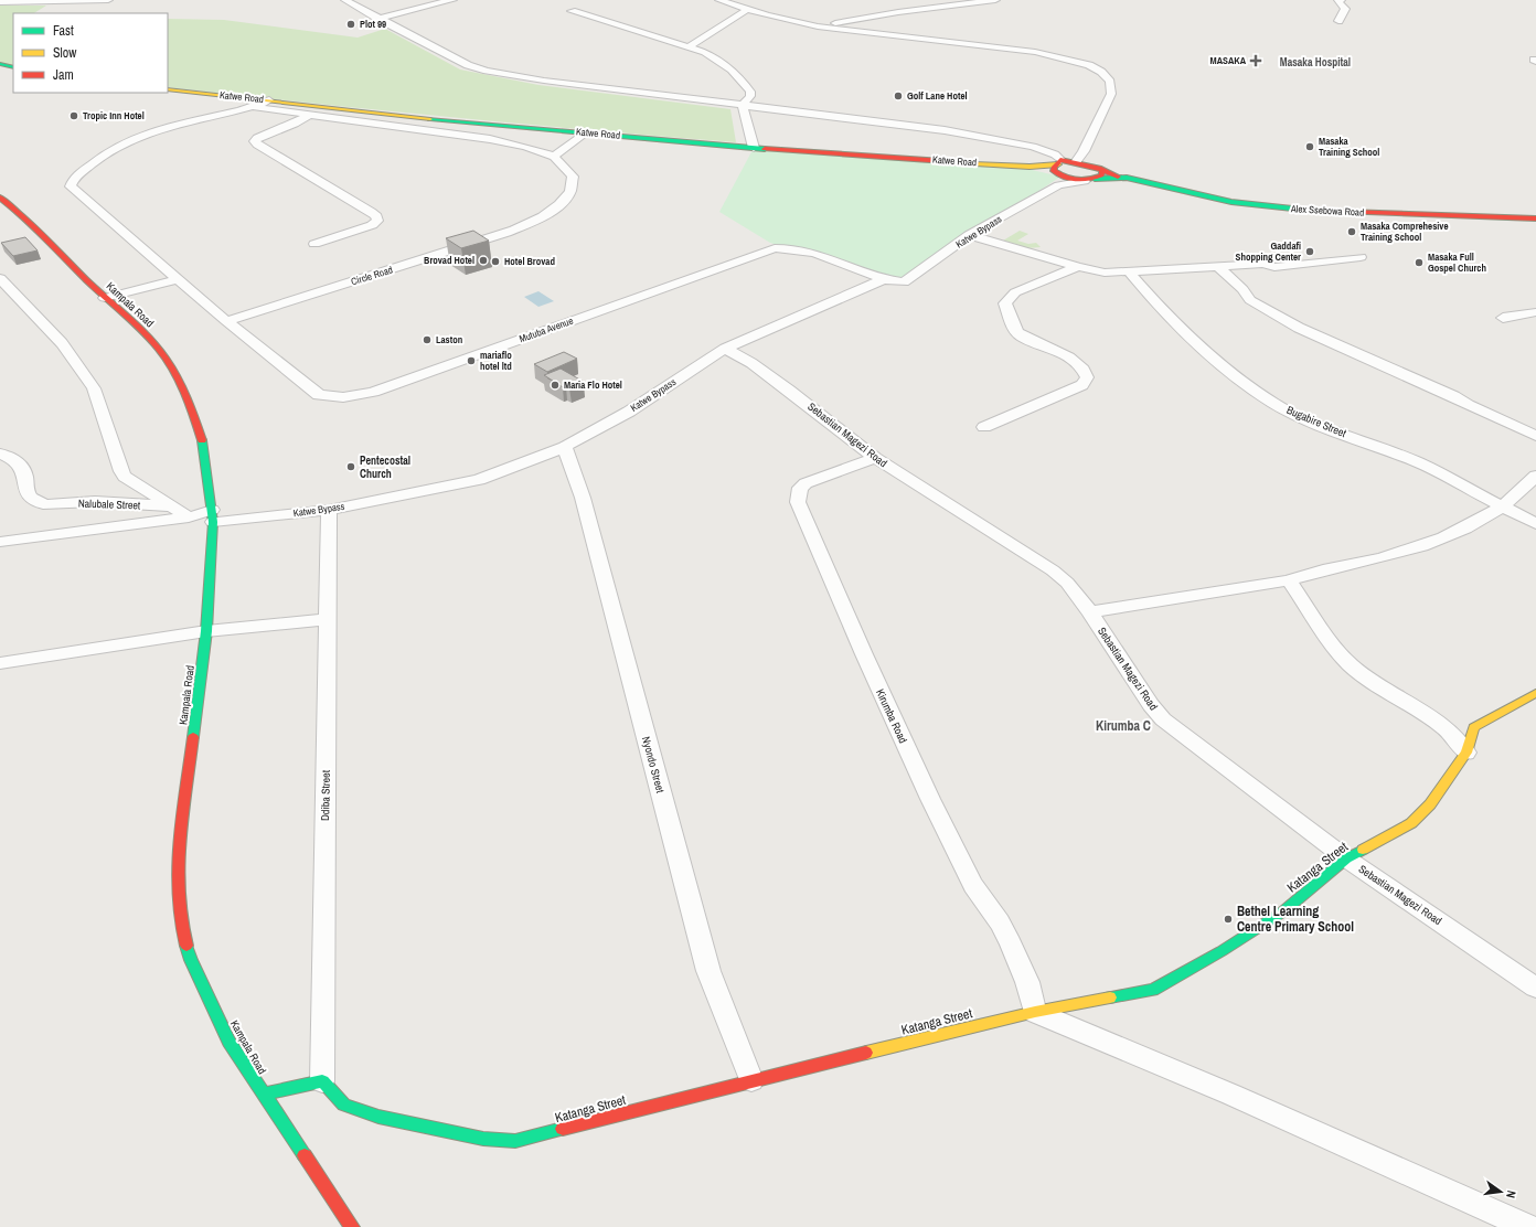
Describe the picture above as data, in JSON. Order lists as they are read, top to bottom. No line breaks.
{"streets":{"street":["Katwe Road","Alex Ssebowa Road","Katwe Bypass","Circle Road","Kampala Road","Mutuba Avenue","Bugabire Street","Sebastian Magezi Road","Nalubale Street","Kirumba Road","Nyondo Street","Ddiba Street","Katanga Street"]},"crossings":[["Katwe Road","Alex Ssebowa Road"],["Katwe Road","Katwe Bypass"],["Katwe Road","Circle Road"],["Katwe Bypass","Kampala Road"],["Katwe Bypass","Mutuba Avenue"],["Katwe Bypass","Sebastian Magezi Road"],["Katwe Bypass","Nyondo Street"],["Katwe Bypass","Ddiba Street"],["Circle Road","Mutuba Avenue"],["Sebastian Magezi Road","Kirumba Road"],["Sebastian Magezi Road","Katanga Street"],["Kirumba Road","Katanga Street"],["Nyondo Street","Katanga Street"],["Ddiba Street","Katanga Street"]],"districts":["Masaka Hospital","Kirumba C"],"places":{"other":["Plot 99","Golf Lane Hotel","Tropic Inn Hotel","Masaka Training School","Masaka Comprehesive Training School","Gaddafi Shopping Center","Brovad Hotel","Hotel Brovad","Masaka Full Gospel Church","Laston","mariaflo hotel ltd","Maria Flo Hotel","Pentecostal Church","Bethel Learning Centre Primary School"],"health":["MASAKA"]},"legend":["Fast","Slow","Jam"],"north":"right"}
